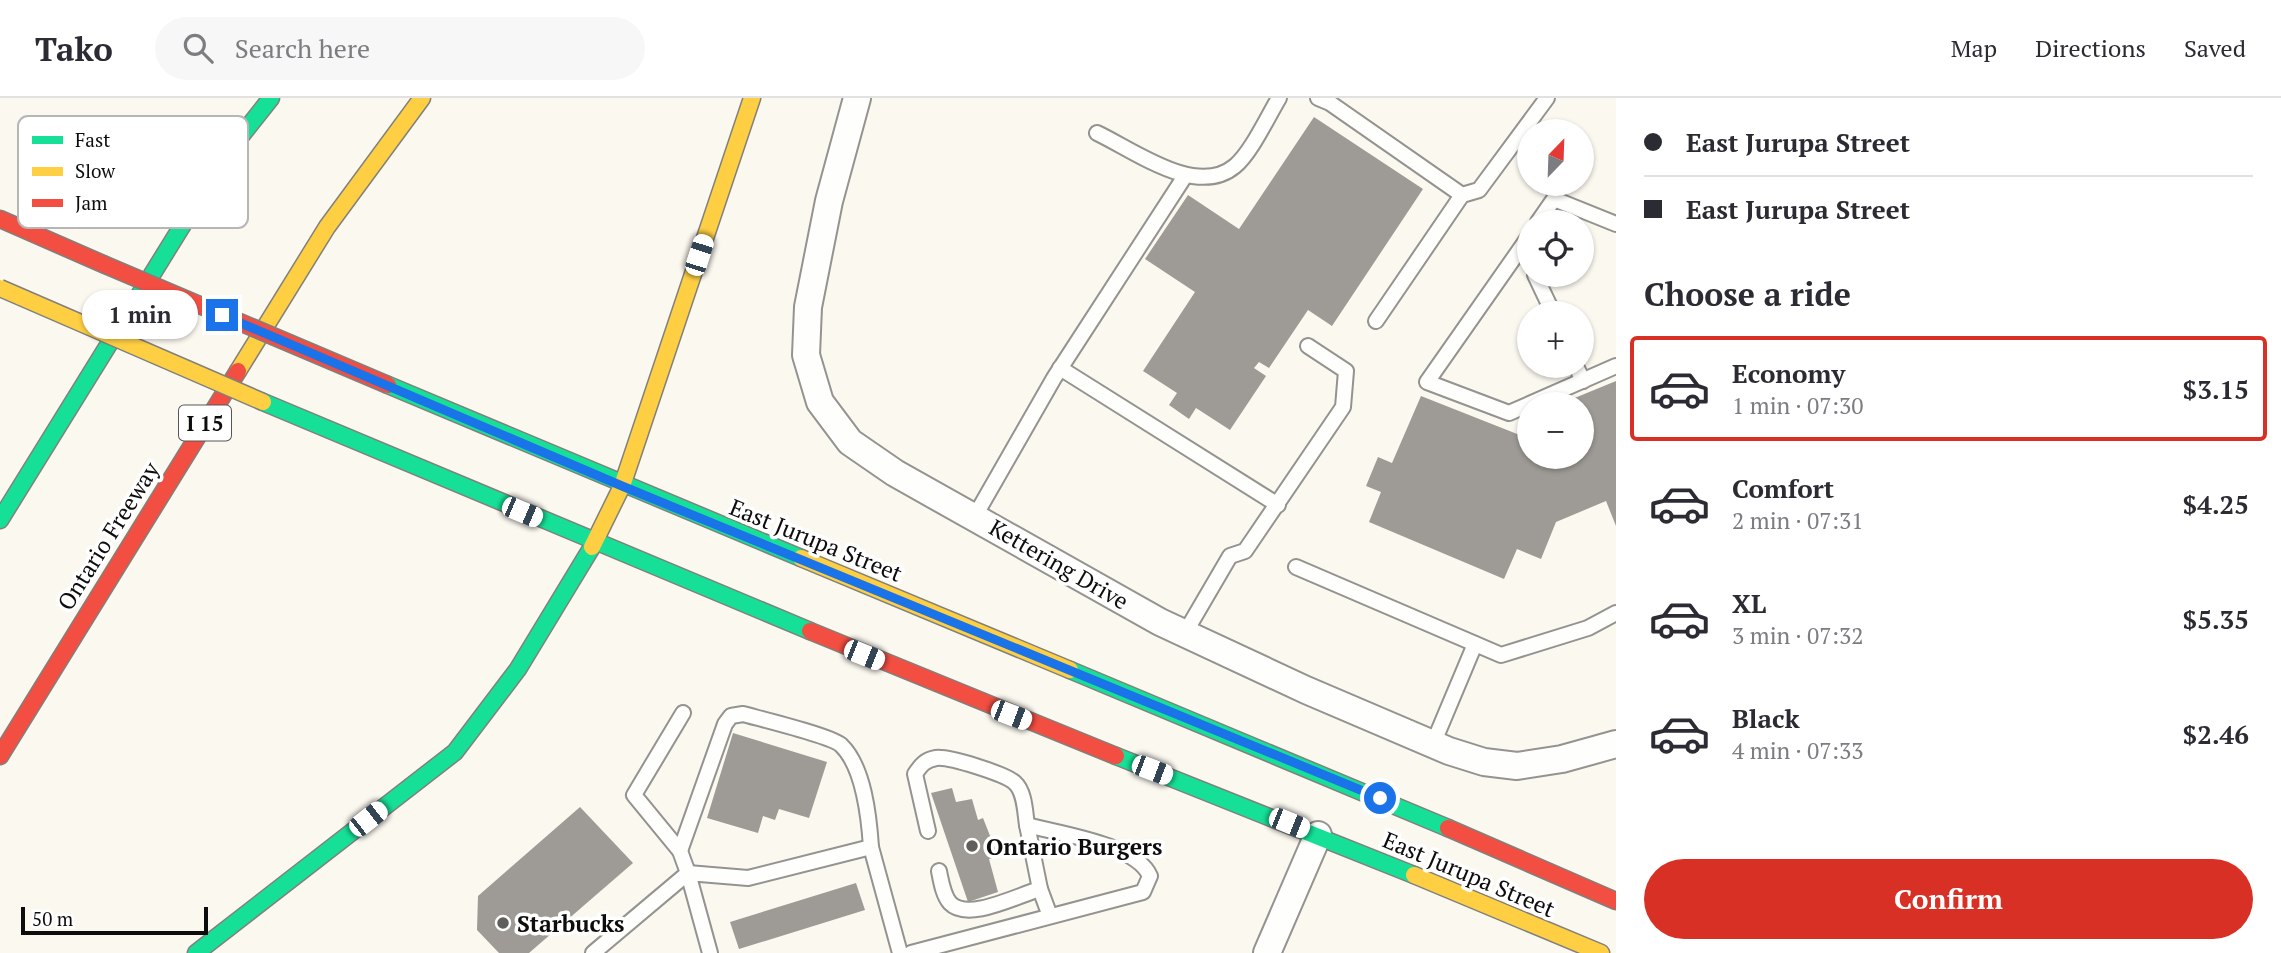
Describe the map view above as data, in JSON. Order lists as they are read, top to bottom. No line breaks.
{"streets":{"main road":["I 15","Ontario Freeway","East Jurupa Street"],"street":["Kettering Drive"]},"places":["Ontario Burgers","Starbucks"],"legend":["Fast","Slow","Jam"],"scale_bar":"50 m","north":"top right","page":{"header":"Tako","search":"Search here","nav":["Map","Directions","Saved"],"banner":["East Jurupa Street","East Jurupa Street"],"map_buttons":["+","−"],"heading":"Choose a ride","bubble":"1 min","list":[{"name":"Economy","note":"1 min · 07:30","value":"$3.15"},{"name":"Comfort","note":"2 min · 07:31","value":"$4.25"},{"name":"XL","note":"3 min · 07:32","value":"$5.35"},{"name":"Black","note":"4 min · 07:33","value":"$2.46"}],"buttons":"Confirm","scale":"50 m"}}
